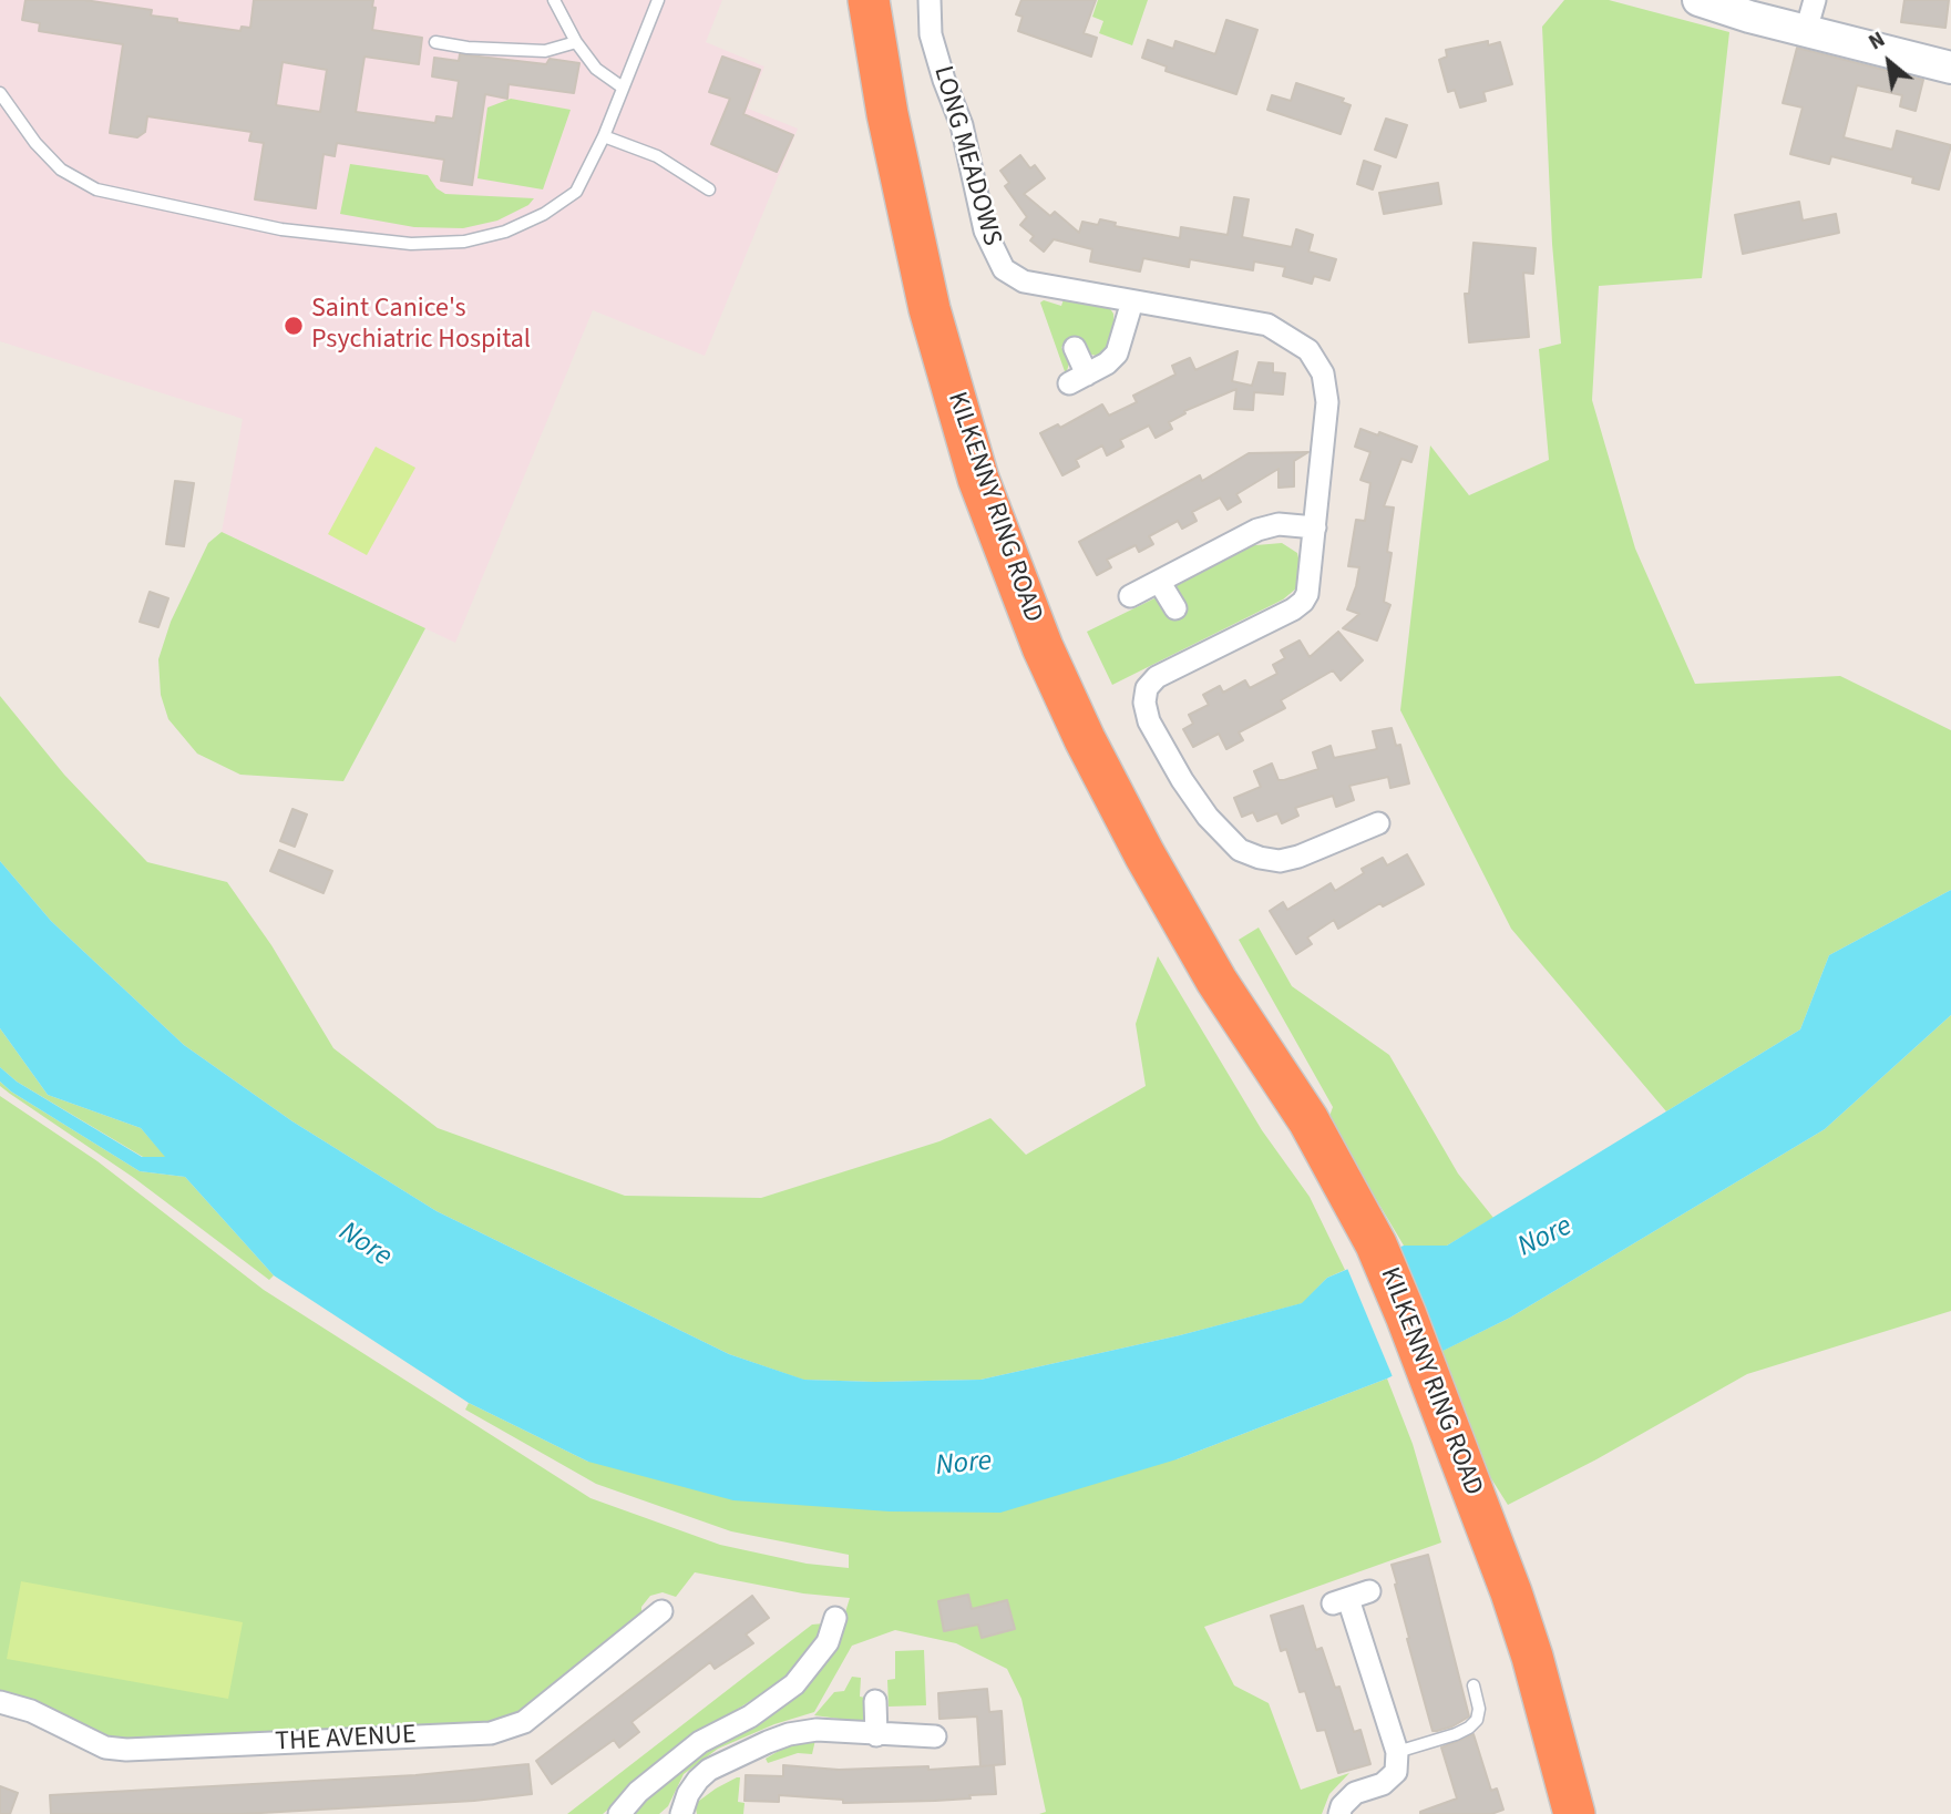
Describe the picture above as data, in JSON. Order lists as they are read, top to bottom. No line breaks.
{"streets":{"highway":["KILKENNY RING ROAD"],"street":["LONG MEADOWS","THE AVENUE"]},"water":["Nore"],"places":["Saint Canice's Psychiatric Hospital"],"north":"top left"}
